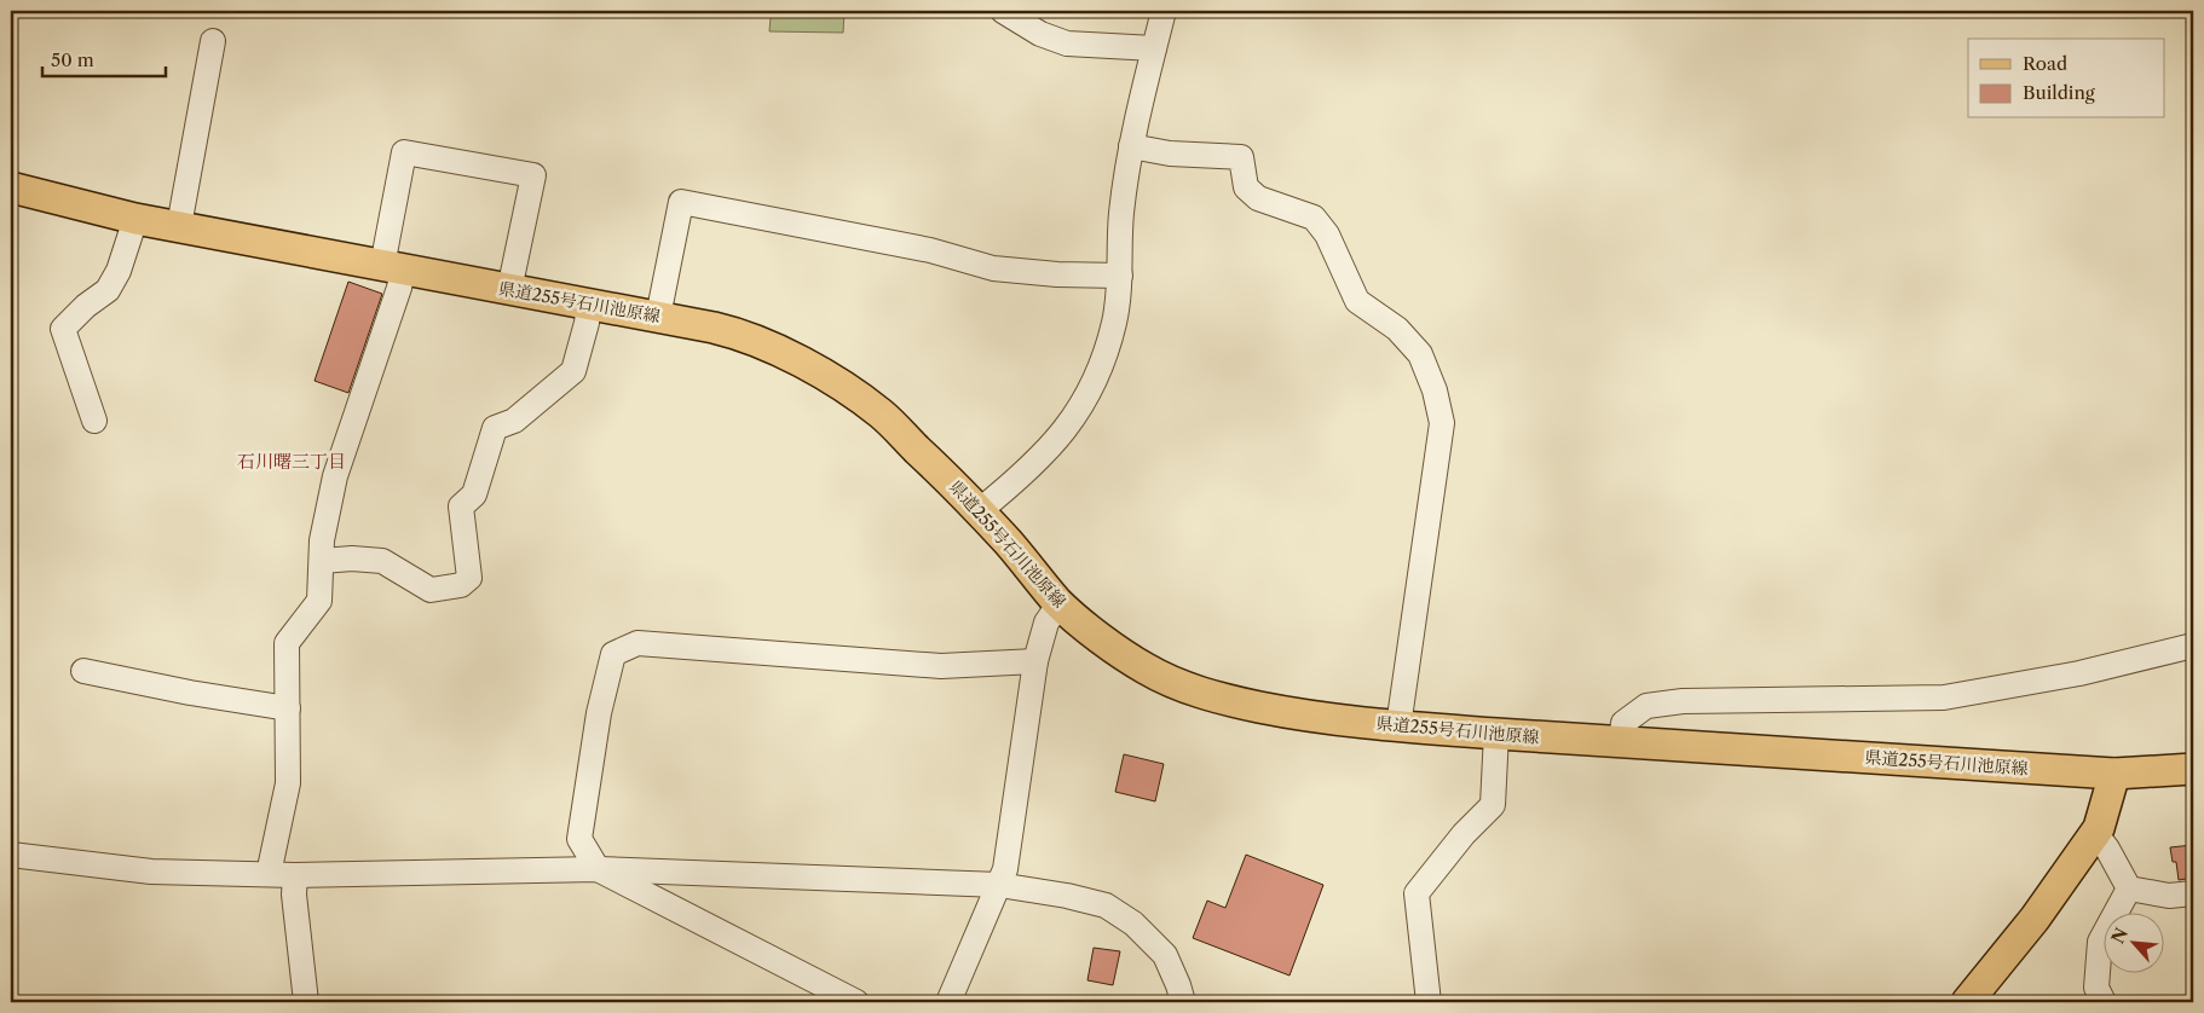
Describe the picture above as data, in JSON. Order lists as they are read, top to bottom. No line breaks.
{"streets":{"main road":["県道255号石川池原線"]},"districts":["石川曙三丁目"],"legend":["Road","Building"],"scale_bar":"50 m","north":"top left"}
